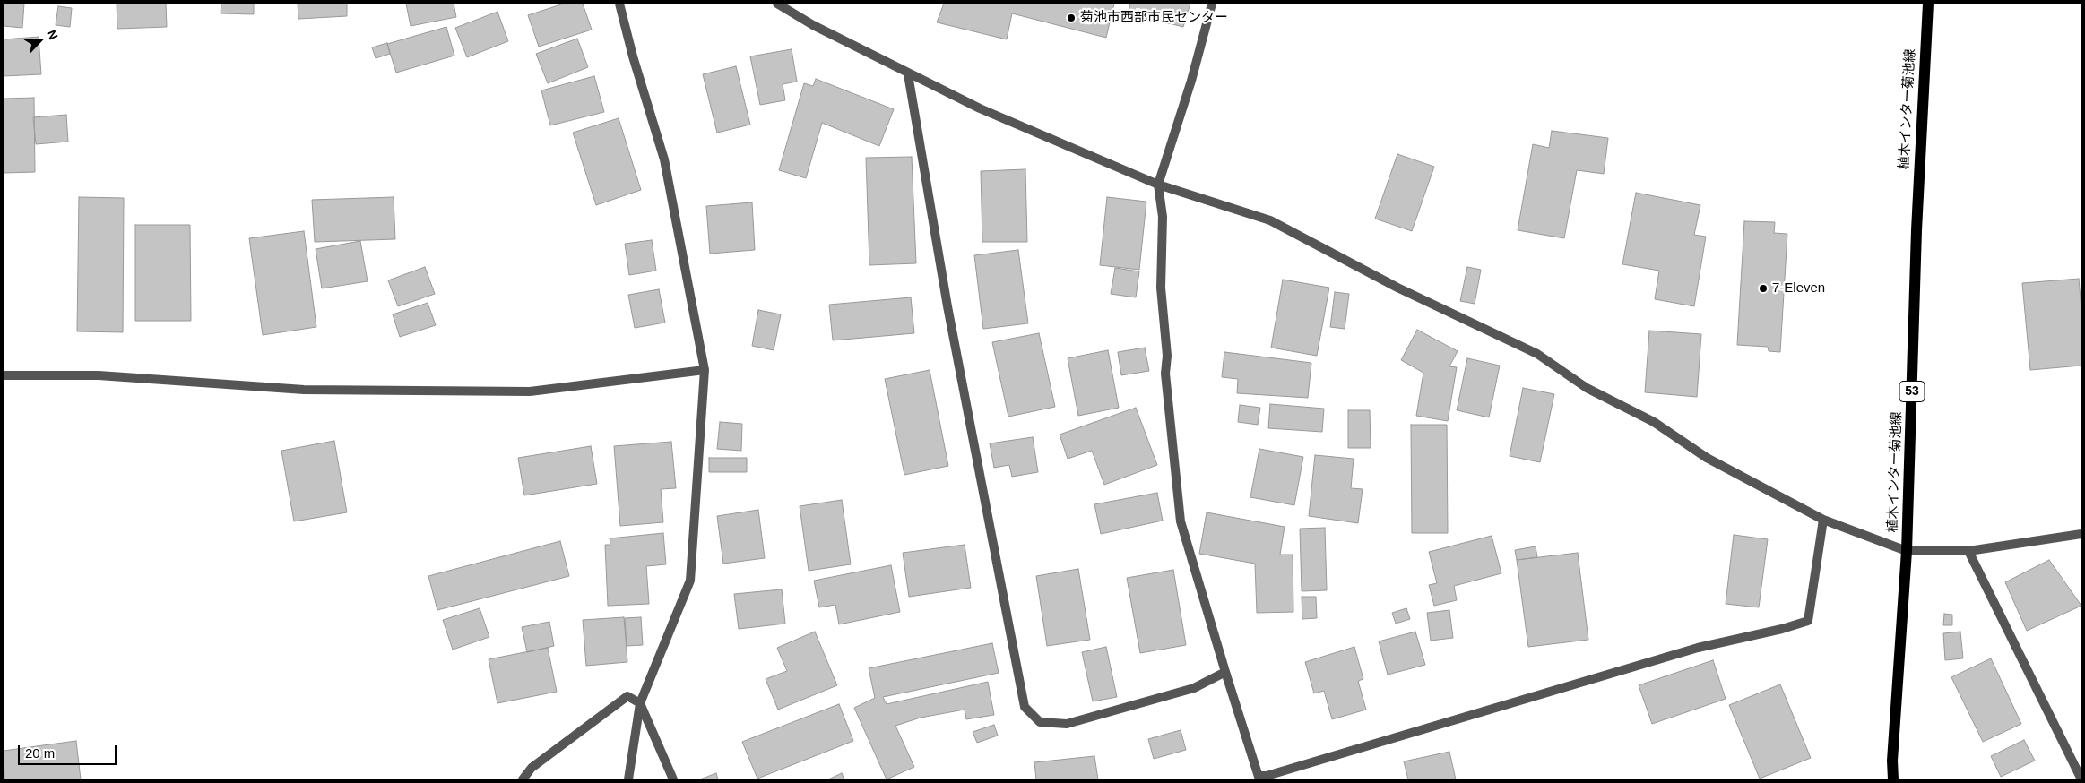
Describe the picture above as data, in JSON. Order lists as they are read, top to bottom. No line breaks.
{"streets":{"main road":["植木インター菊池線","53"]},"places":["菊池市西部市民センター","7-Eleven"],"scale_bar":"20 m","north":"top right"}
